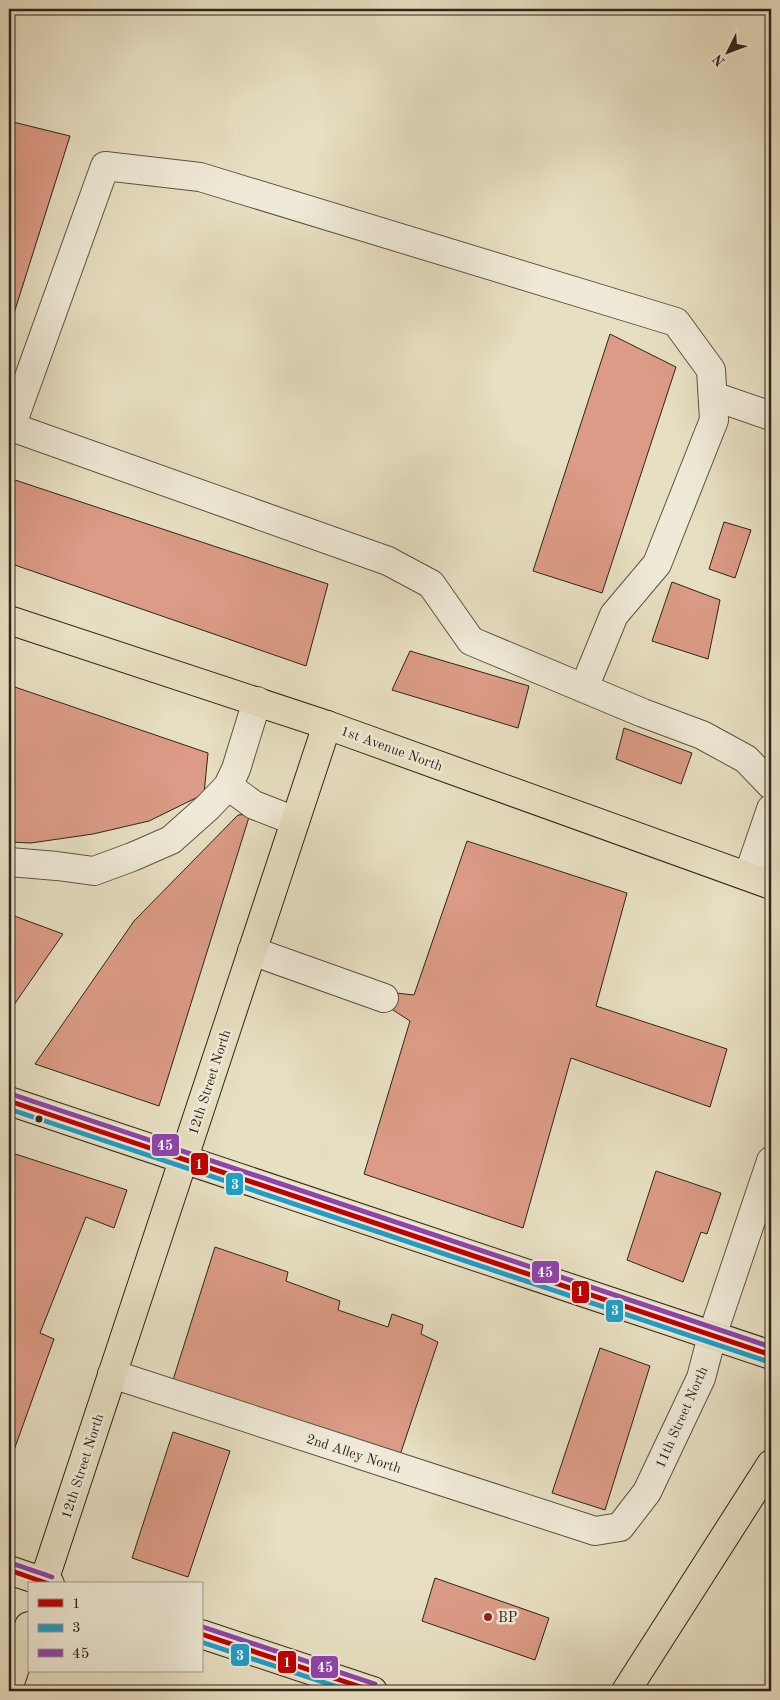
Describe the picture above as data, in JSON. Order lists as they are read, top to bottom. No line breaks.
{"streets":{"main road":["1st Avenue North","12th Street North"],"street":["11th Street North","2nd Alley North"]},"crossings":[["1st Avenue North","12th Street North"],["12th Street North","2nd Alley North"],["11th Street North","2nd Alley North"]],"places":["BP"],"lines":["transit line 45","transit line 1","transit line 3"],"legend":["1","3","45"],"north":"bottom left"}
